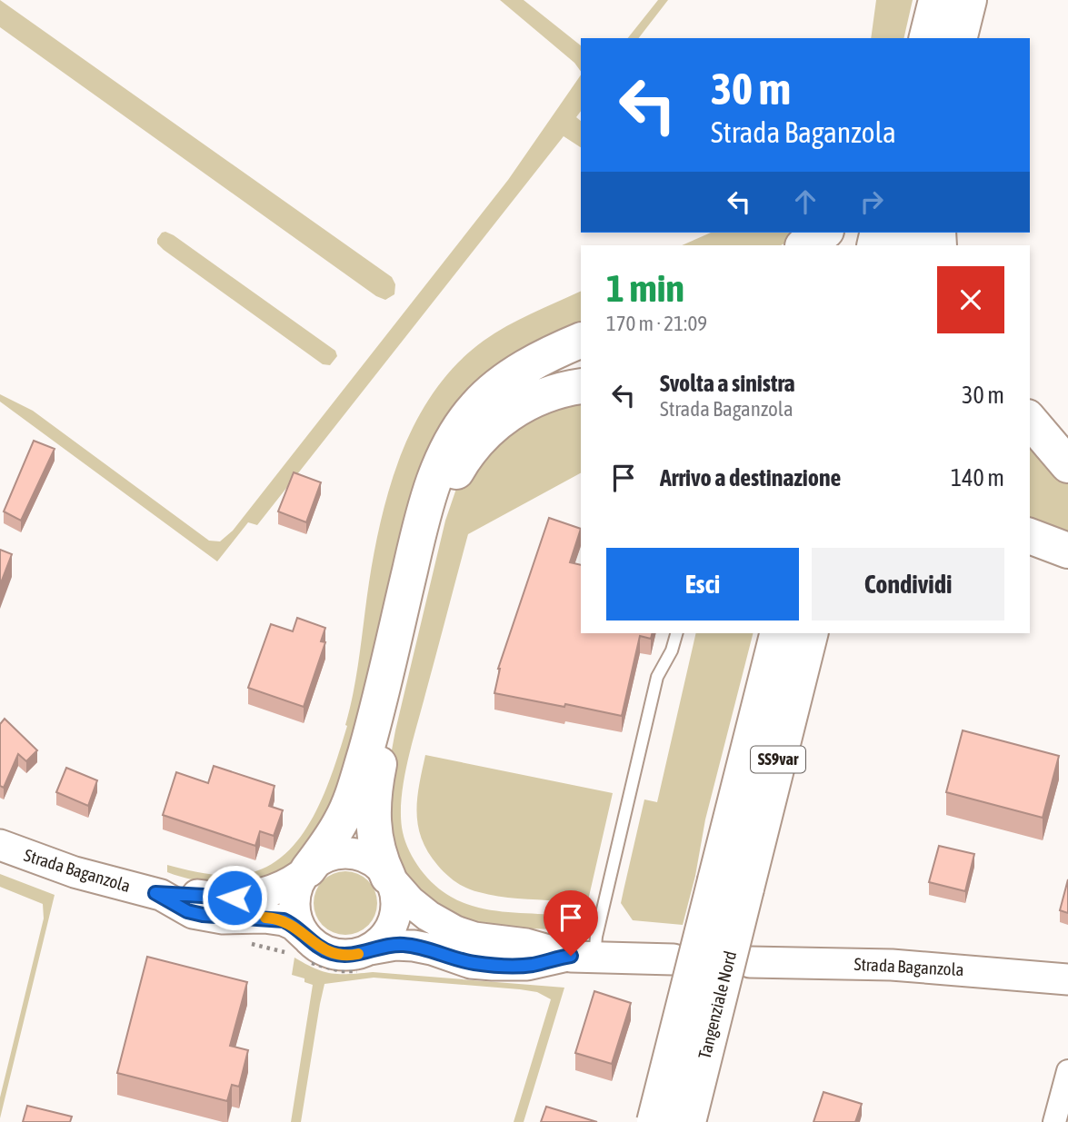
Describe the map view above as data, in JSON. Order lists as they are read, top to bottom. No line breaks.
{"streets":{"highway":["SS9var","Tangenziale Nord"],"main road":["Strada Baganzola"]},"crossings":[["SS9var","Tangenziale Nord"]],"page":{"turn":["30 m","Strada Baganzola"],"heading":["1 min","170 m · 21:09"],"list":[{"name":"Svolta a sinistra","note":"Strada Baganzola","value":"30 m"},{"name":"Arrivo a destinazione","value":"140 m"}],"buttons":["Esci","Condividi"]}}
